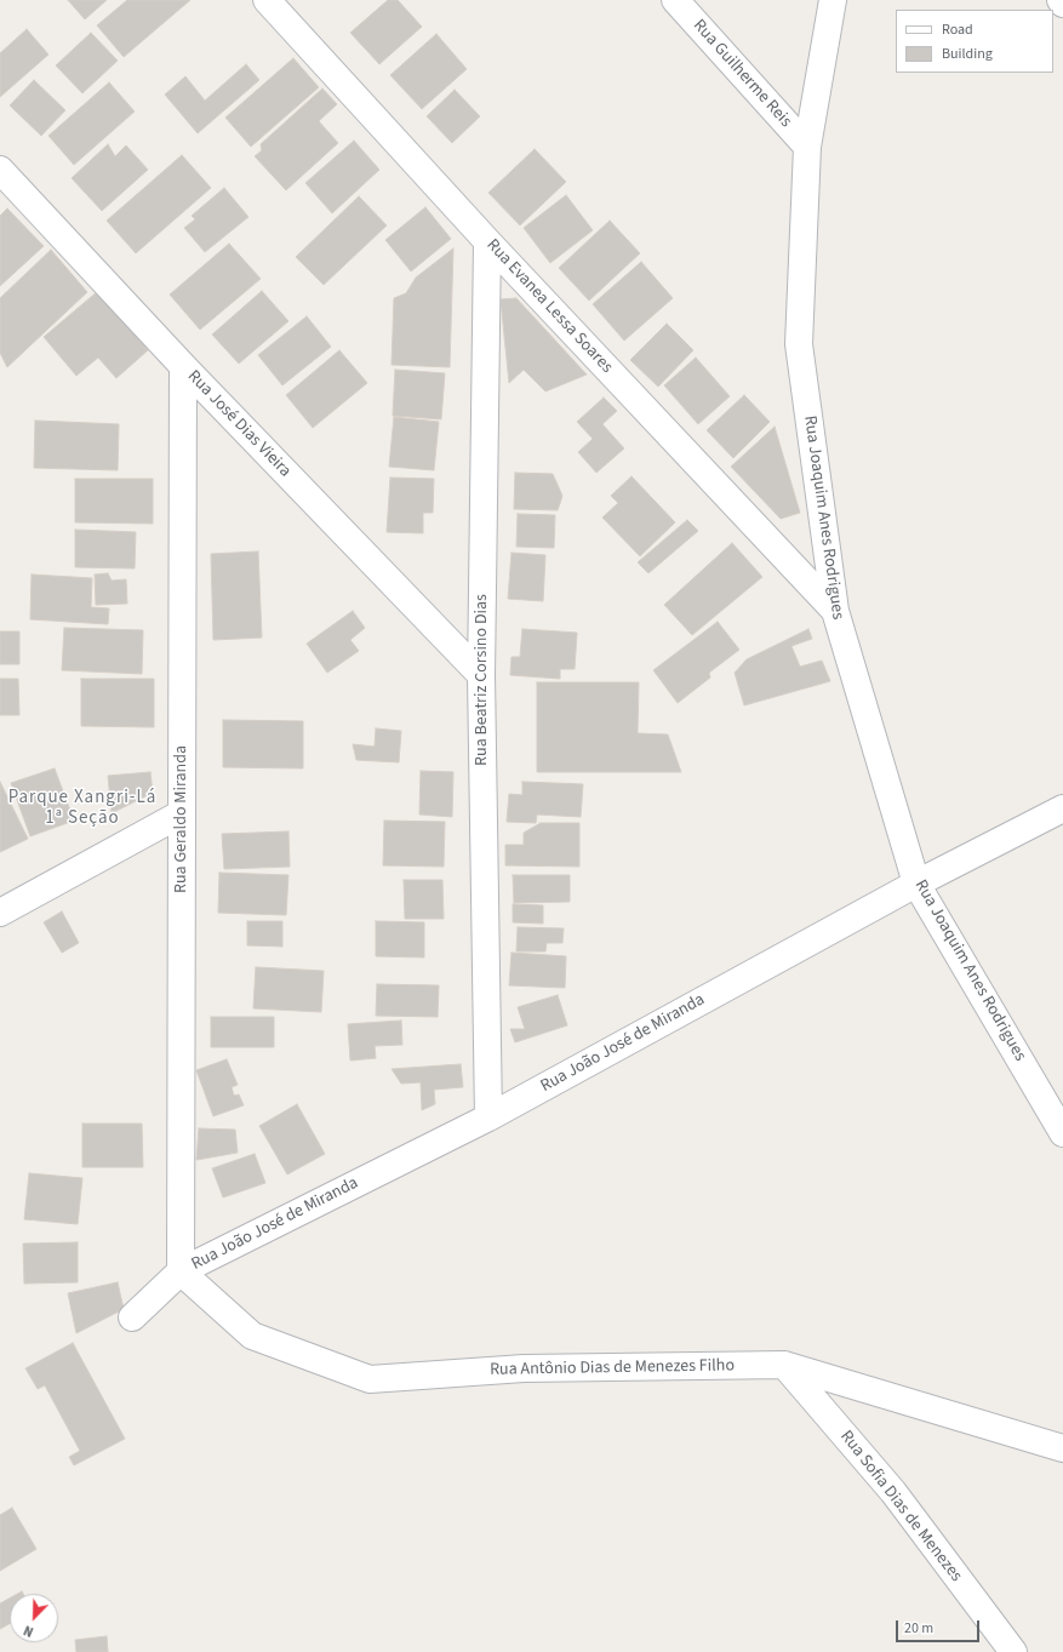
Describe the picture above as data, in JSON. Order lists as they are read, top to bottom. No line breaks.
{"streets":{"street":["Rua Guilherme Reis","Rua Evanea Lessa Soares","Rua José Dias Vieira","Rua Joaquim Anes Rodrigues","Rua Beatriz Corsino Dias","Rua Geraldo Miranda","Rua João José de Miranda","Rua Antônio Dias de Menezes Filho","Rua Sofia Dias de Menezes"]},"crossings":[["Rua Guilherme Reis","Rua Joaquim Anes Rodrigues"],["Rua Evanea Lessa Soares","Rua Joaquim Anes Rodrigues"],["Rua Evanea Lessa Soares","Rua Beatriz Corsino Dias"],["Rua José Dias Vieira","Rua Beatriz Corsino Dias"],["Rua José Dias Vieira","Rua Geraldo Miranda"],["Rua Joaquim Anes Rodrigues","Rua João José de Miranda"],["Rua Beatriz Corsino Dias","Rua João José de Miranda"],["Rua Geraldo Miranda","Rua João José de Miranda"],["Rua Geraldo Miranda","Rua Antônio Dias de Menezes Filho"],["Rua João José de Miranda","Rua Antônio Dias de Menezes Filho"],["Rua Antônio Dias de Menezes Filho","Rua Sofia Dias de Menezes"]],"districts":["Parque Xangri-Lá 1ª Seção"],"legend":["Road","Building"],"scale_bar":"20 m","north":"bottom left"}
